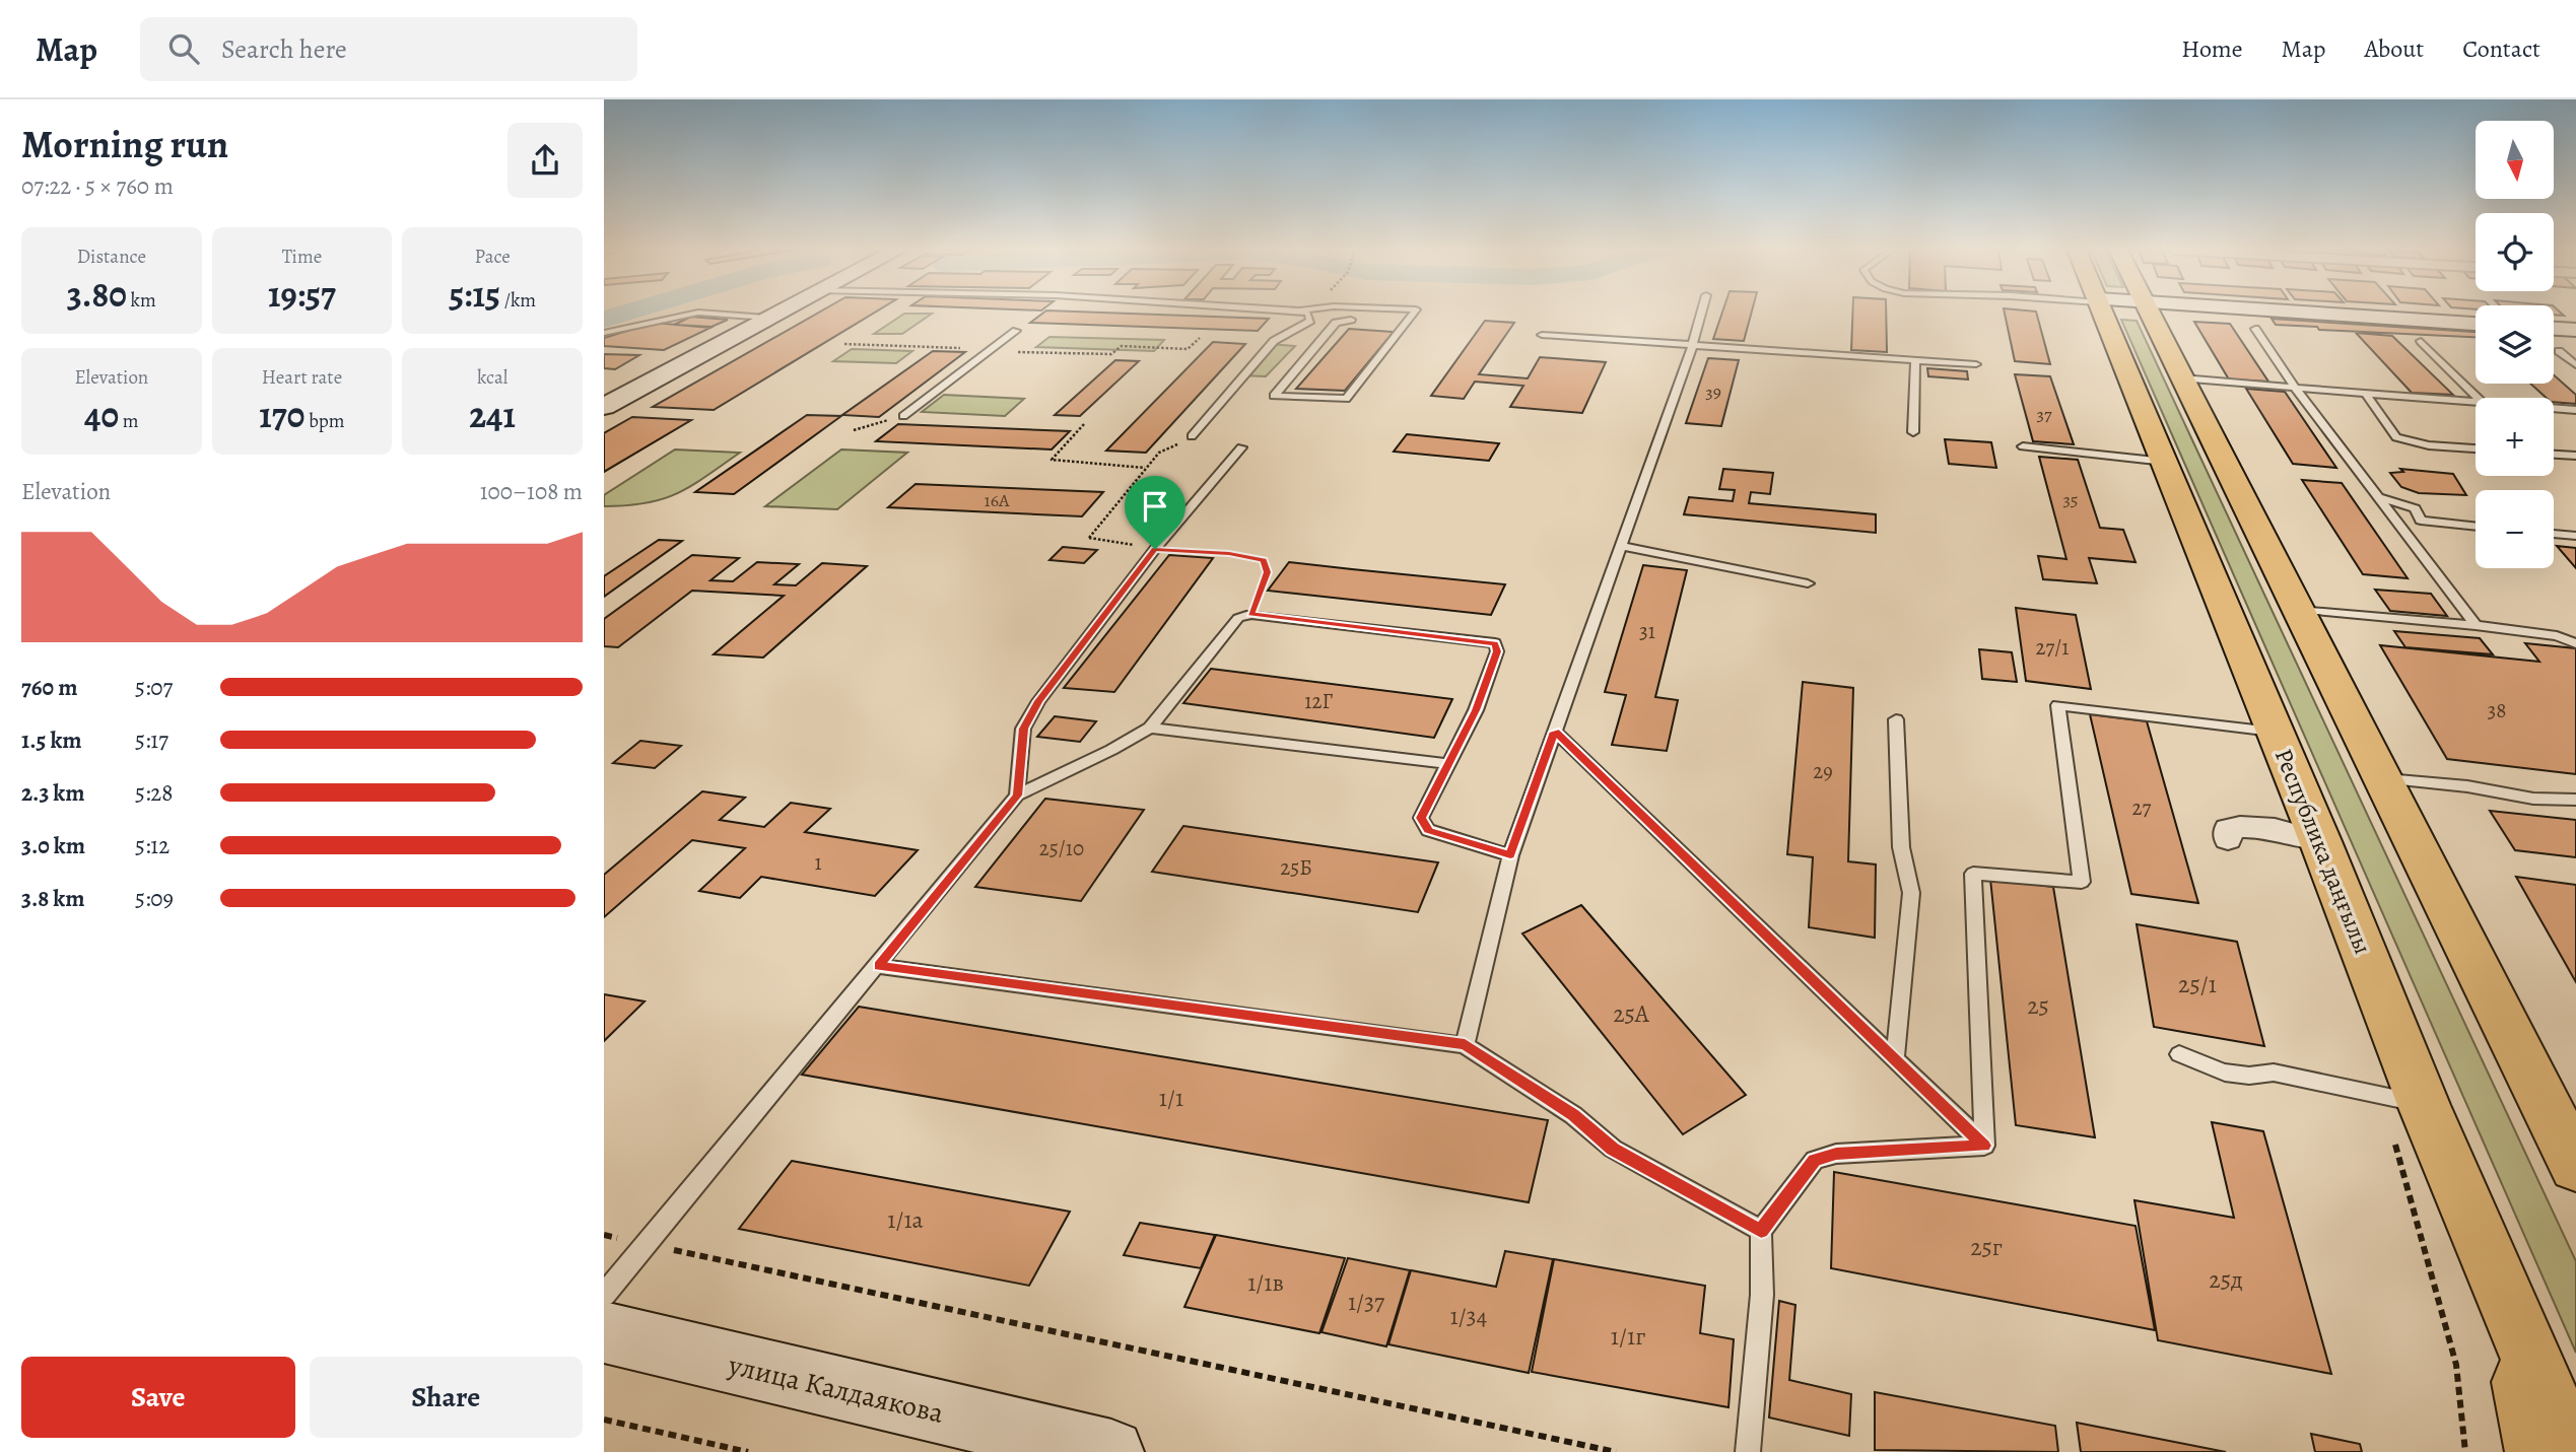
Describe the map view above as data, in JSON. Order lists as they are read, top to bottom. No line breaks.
{"streets":{"main road":["Республика даңғылы","улица Калдаякова"]},"house_numbers":["39","37","35","16А","31","27/1","12Г","38","29","27","25/10","1","25Б","25/1","25","25А","1/1","1/1а","25г","25д","1/1в","1/37","1/34","1/1г"],"north":"bottom","page":{"header":"Map","search":"Search here","nav":["Home","Map","About","Contact"],"heading":["Morning run","07:22 · 5 × 760 m"],"map_buttons":["+","−"],"stats":[["Distance","3.80 km"],["Time","19:57"],["Pace","5:15 /km"],["Elevation","40 m"],["Heart rate","170 bpm"],["kcal","241"]],"chart":["Elevation","100–108 m"],"list":[{"name":"760 m","note":"5:07"},{"name":"1.5 km","note":"5:17"},{"name":"2.3 km","note":"5:28"},{"name":"3.0 km","note":"5:12"},{"name":"3.8 km","note":"5:09"}],"buttons":["Save","Share"]}}
